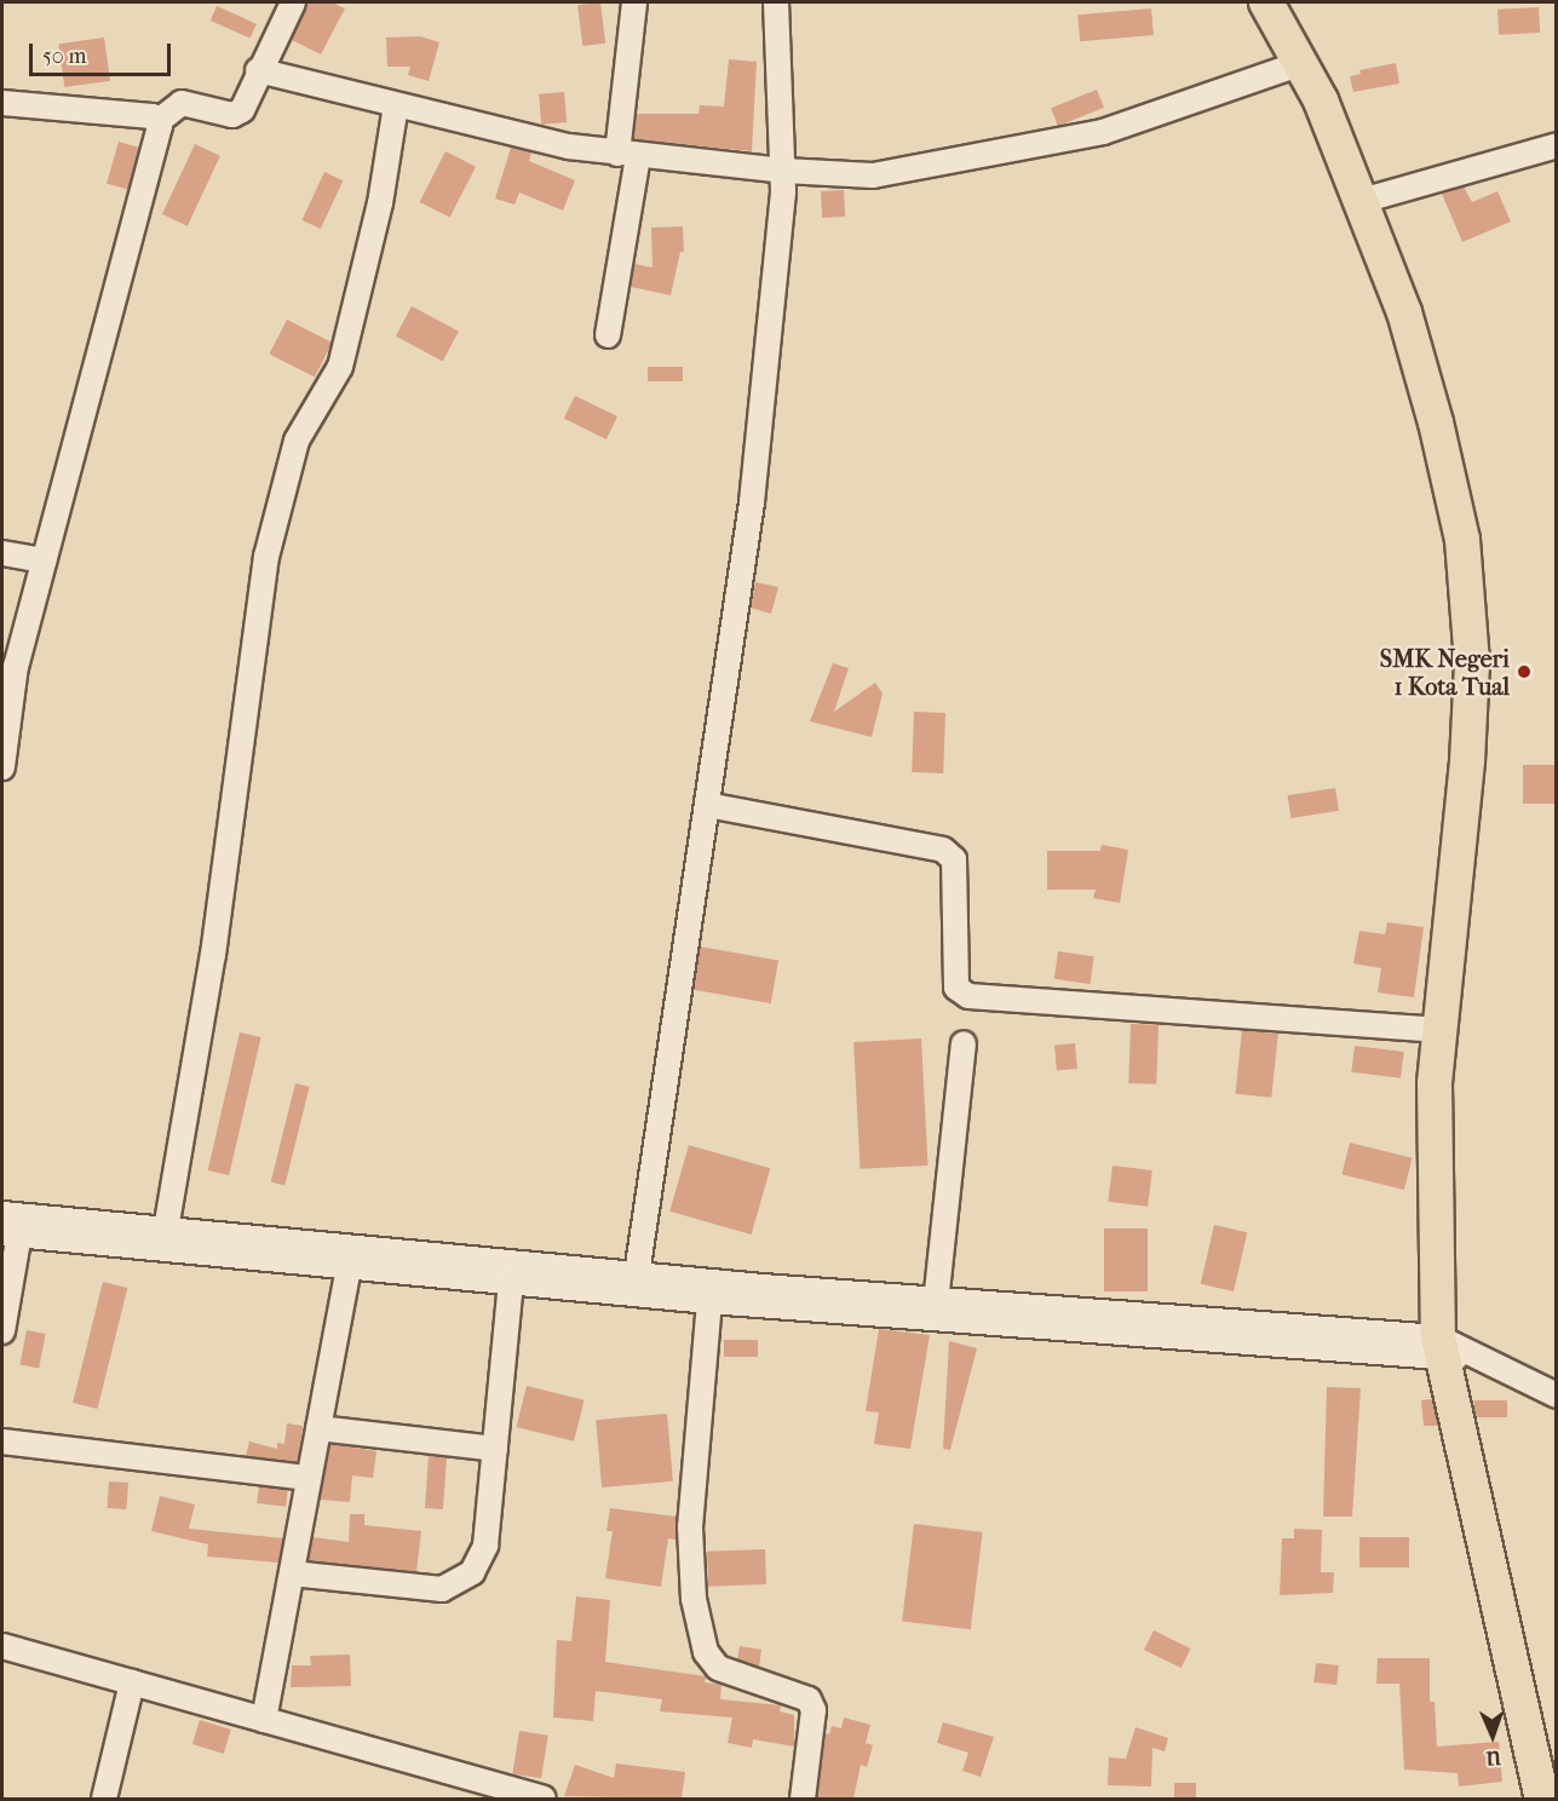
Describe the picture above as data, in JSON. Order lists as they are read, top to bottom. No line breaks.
{"places":["SMK Negeri 1 Kota Tual"],"scale_bar":"50 m","north":"bottom"}
